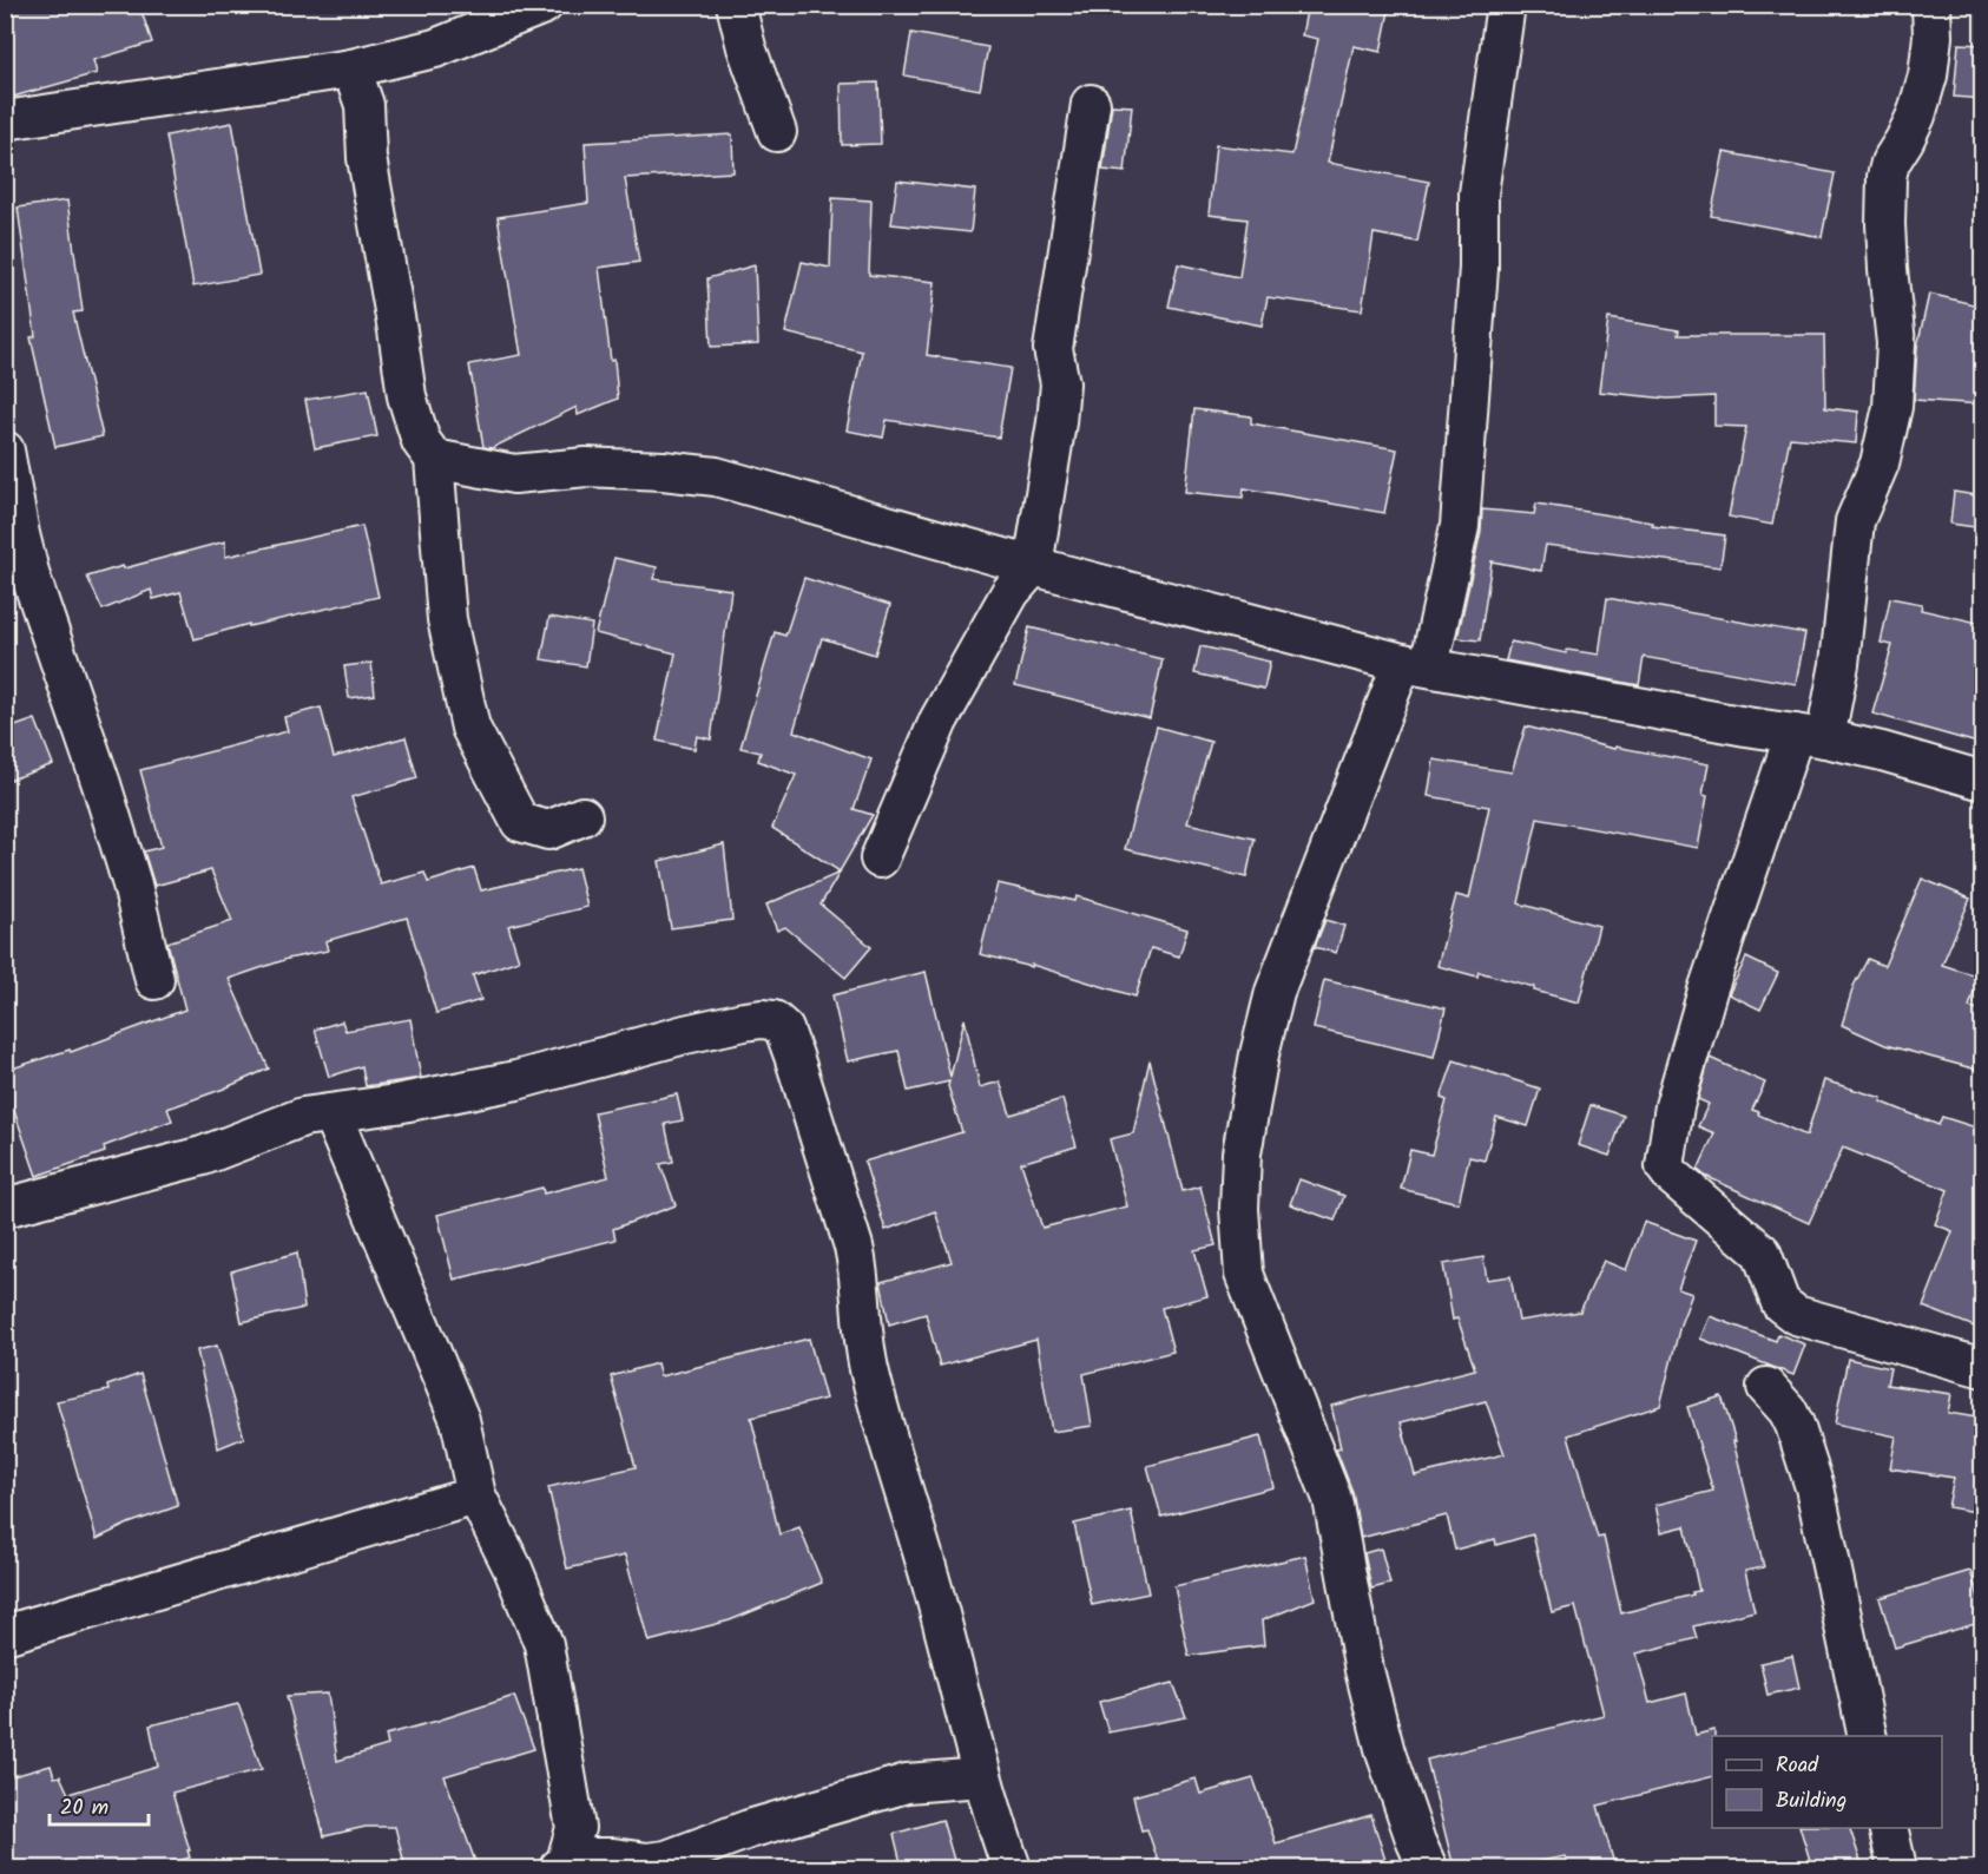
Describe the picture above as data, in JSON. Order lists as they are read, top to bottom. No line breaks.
{"legend":["Road","Building"],"scale_bar":"20 m"}
